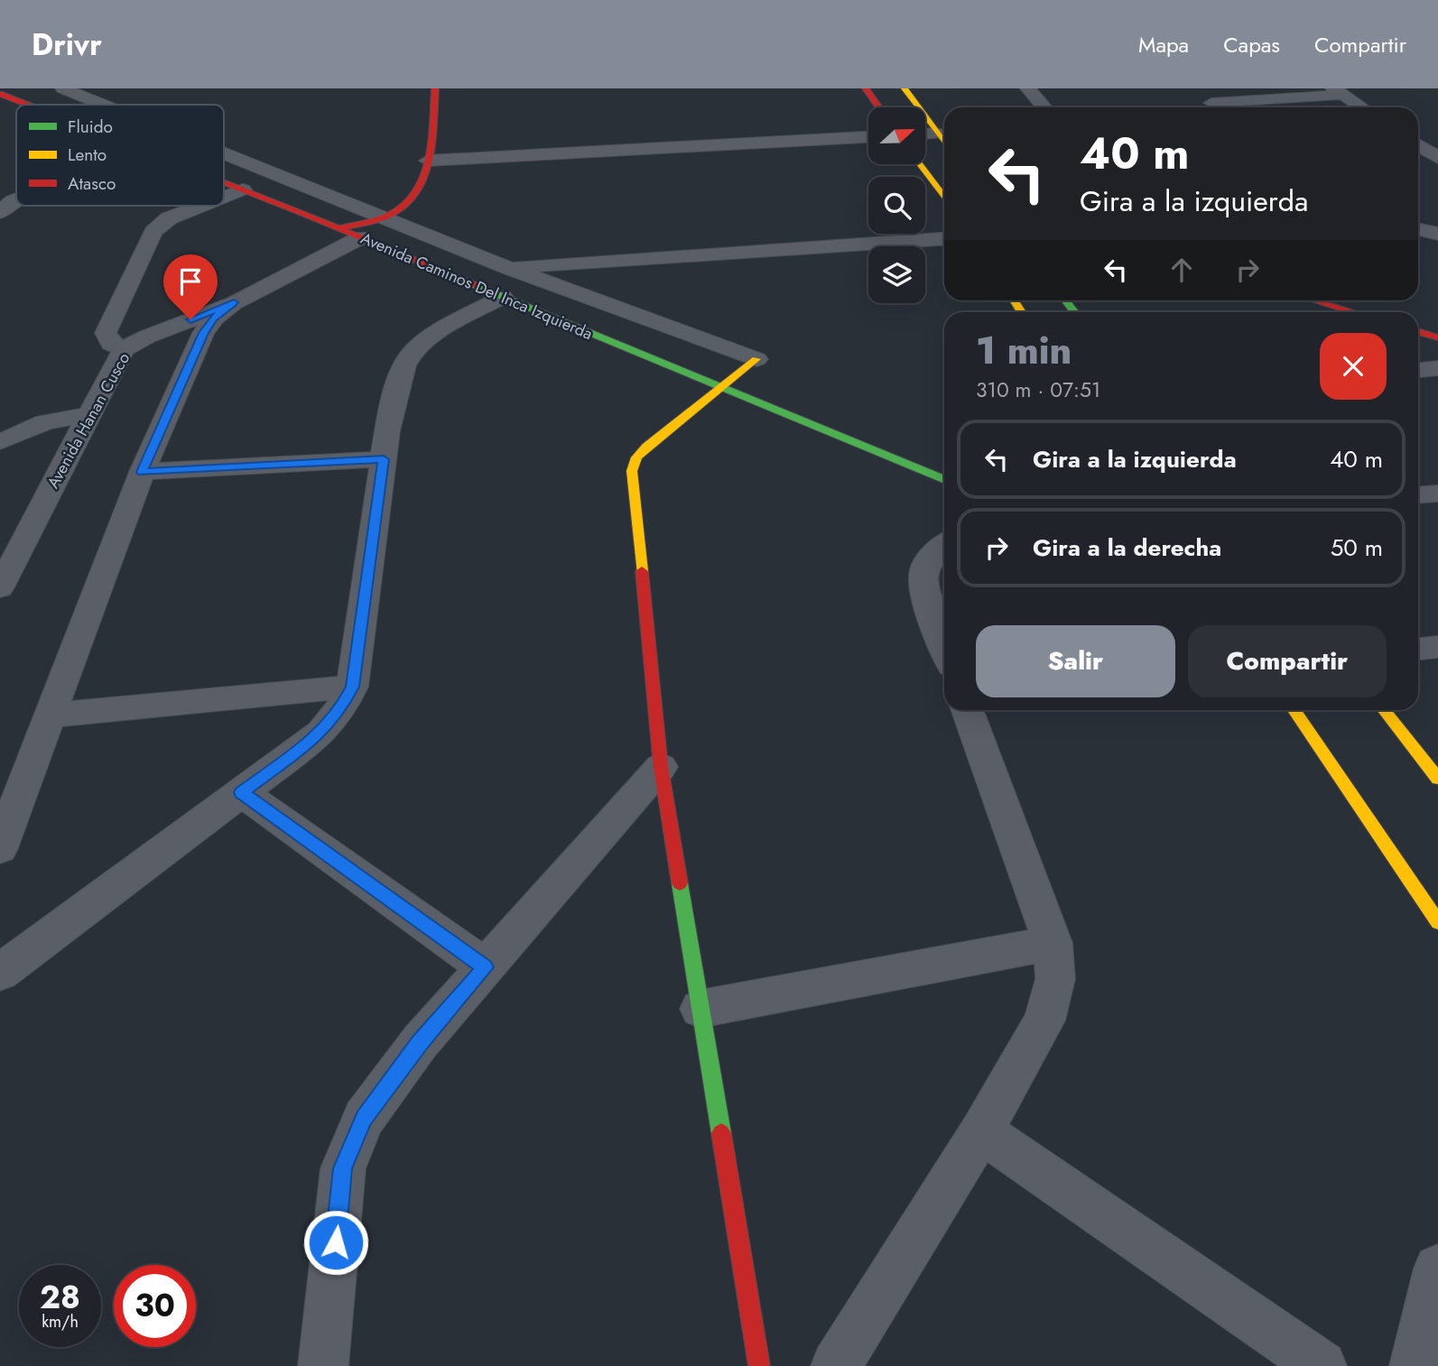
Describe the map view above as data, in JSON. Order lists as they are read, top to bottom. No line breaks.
{"streets":{"main road":["Avenida Caminos Del Inca Izquierda"],"street":["Avenida Hanan Cusco"]},"crossings":[["Avenida Caminos Del Inca Izquierda","Avenida Hanan Cusco"]],"legend":["Fluido","Lento","Atasco"],"north":"right","page":{"header":"Drivr","nav":["Mapa","Capas","Compartir"],"turn":["40 m","Gira a la izquierda"],"heading":["1 min","310 m · 07:51"],"list":[{"name":"Gira a la izquierda","value":"40 m"},{"name":"Gira a la derecha","value":"50 m"}],"buttons":["Salir","Compartir"],"speed":"28 km/h","limit":"30"}}
